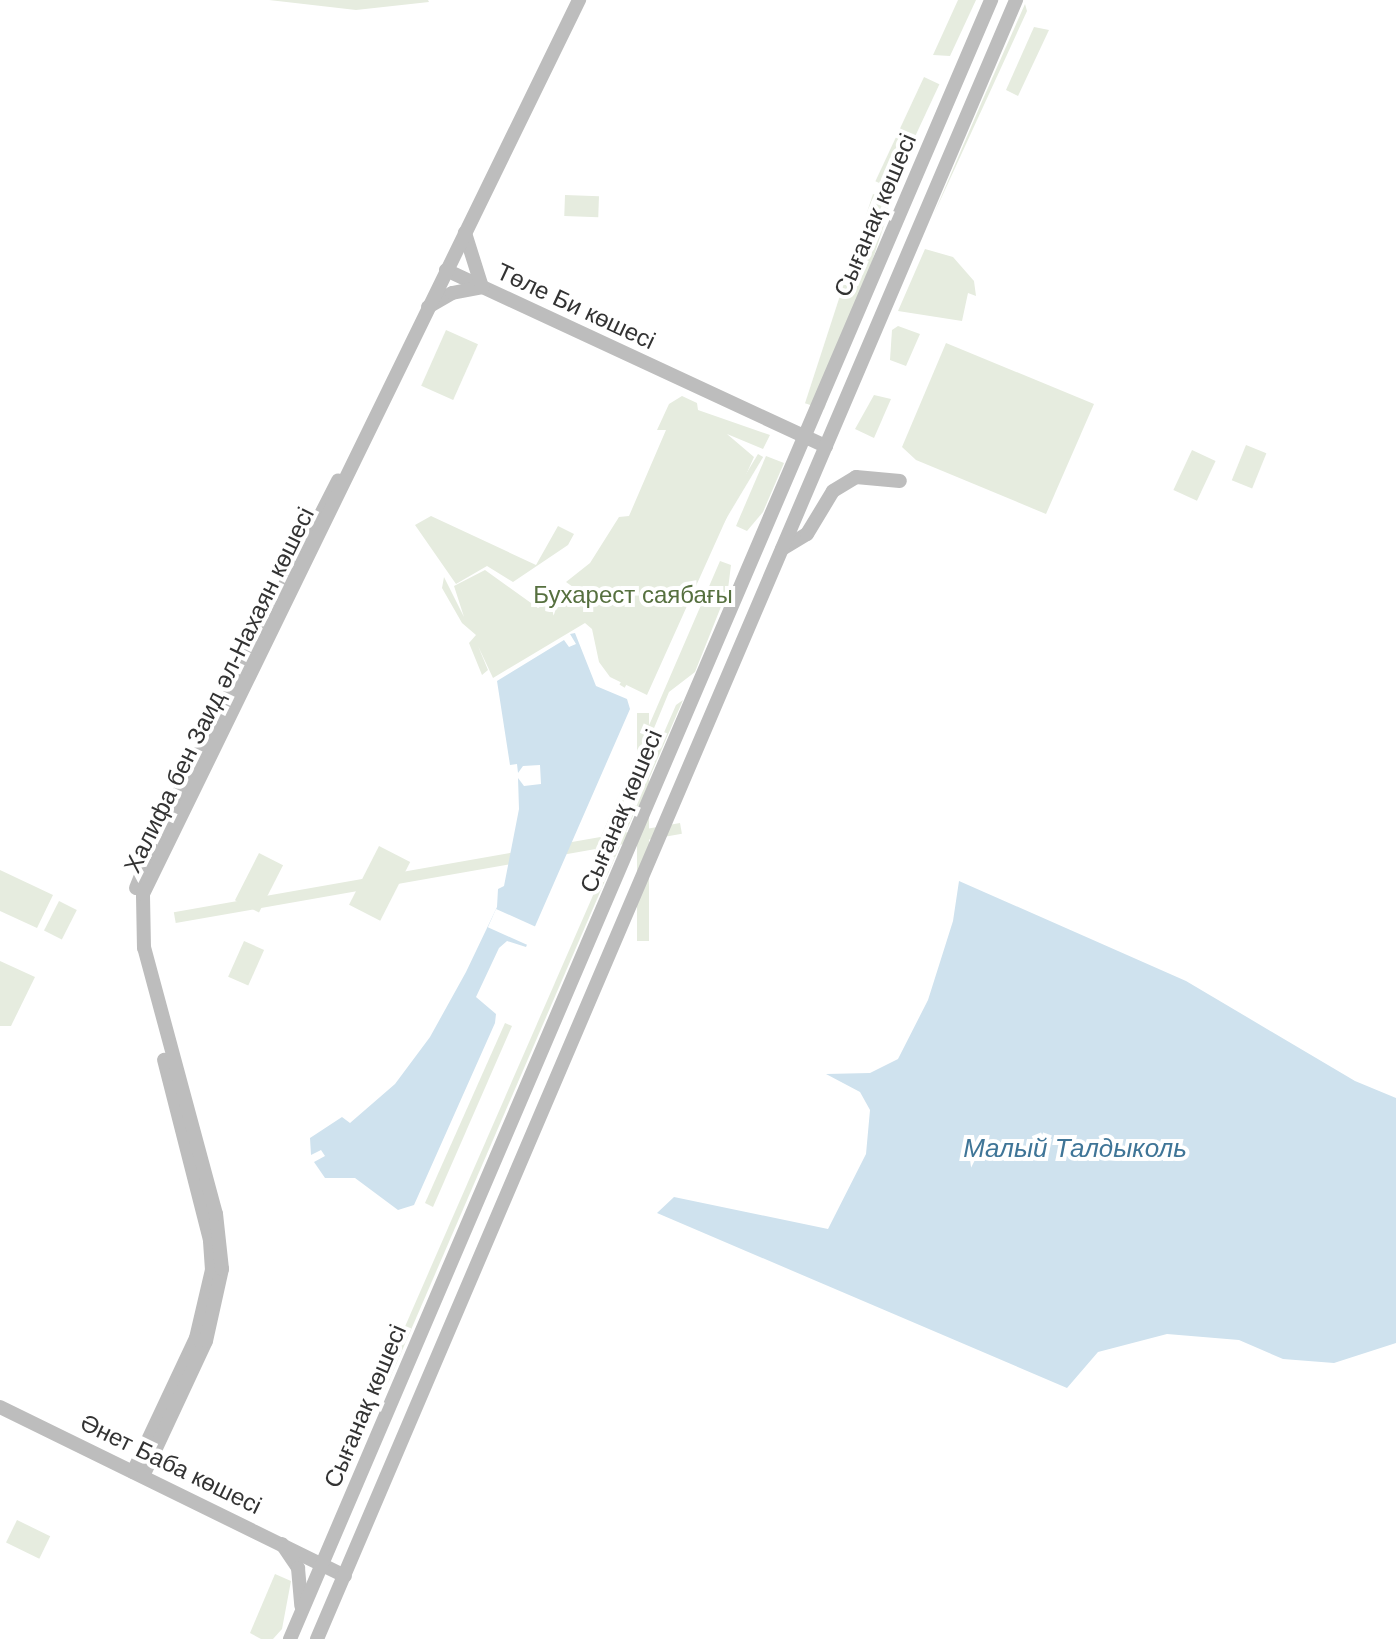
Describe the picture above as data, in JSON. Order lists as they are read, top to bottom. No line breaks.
{"streets":{"street":["Сығанақ көшесі","Төле Би көшесі","Халифа бен Заид әл-Нахаян көшесі","Әнет Баба көшесі"]},"crossings":[["Сығанақ көшесі","Төле Би көшесі"],["Сығанақ көшесі","Әнет Баба көшесі"],["Төле Би көшесі","Халифа бен Заид әл-Нахаян көшесі"],["Халифа бен Заид әл-Нахаян көшесі","Әнет Баба көшесі"]],"water":["Малый Талдыколь"],"parks":["Бухарест саябағы"]}
